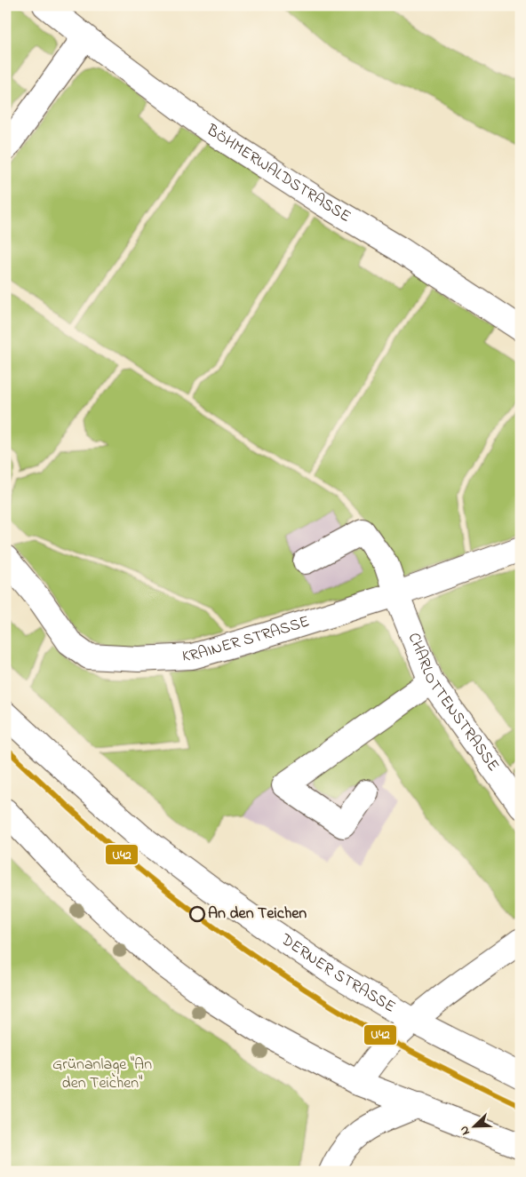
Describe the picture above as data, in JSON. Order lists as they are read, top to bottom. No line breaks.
{"streets":{"street":["BÖHMERWALDSTRASSE","KRAINER STRASSE","CHARLOTTENSTRASSE","DERNER STRASSE"]},"crossings":[["KRAINER STRASSE","CHARLOTTENSTRASSE"]],"parks":["Grünanlage \"An den Teichen\""],"places":["An den Teichen"],"lines":["transit line U42"],"north":"bottom left"}
